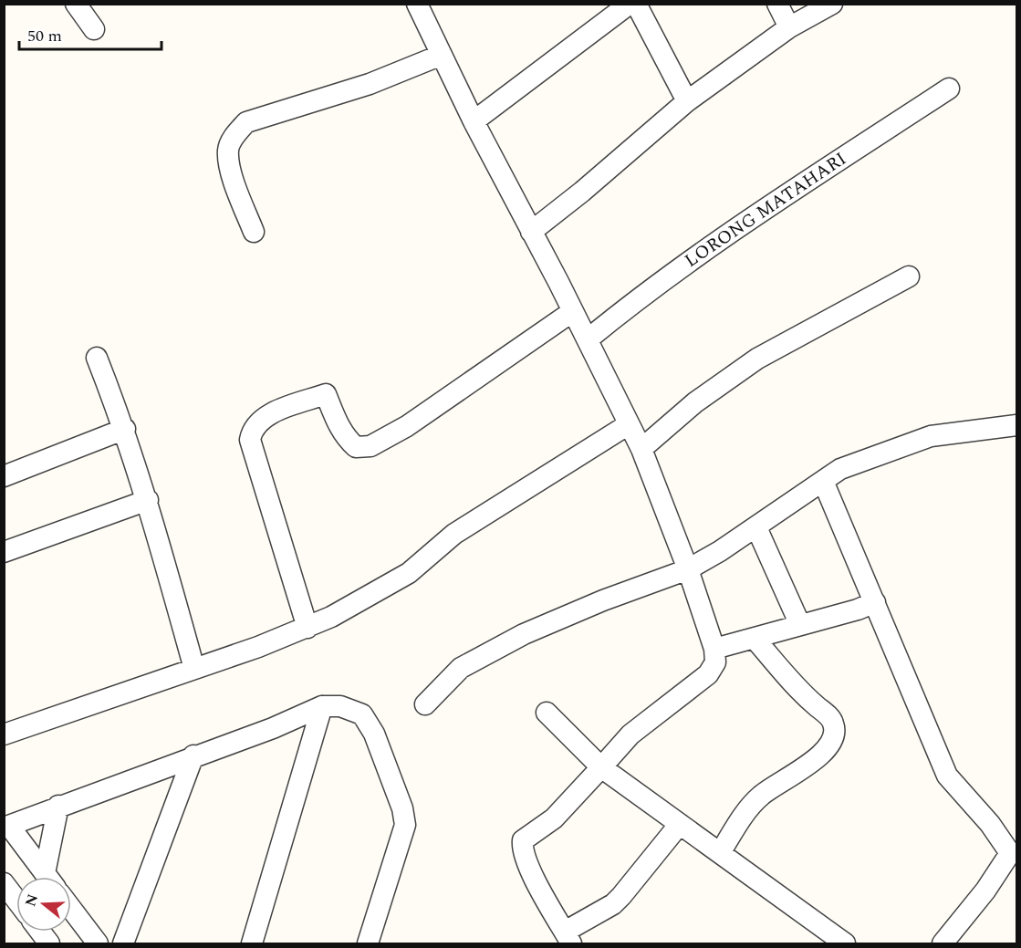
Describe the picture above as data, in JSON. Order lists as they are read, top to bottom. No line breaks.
{"streets":{"street":["LORONG MATAHARI"]},"scale_bar":"50 m","north":"left"}
